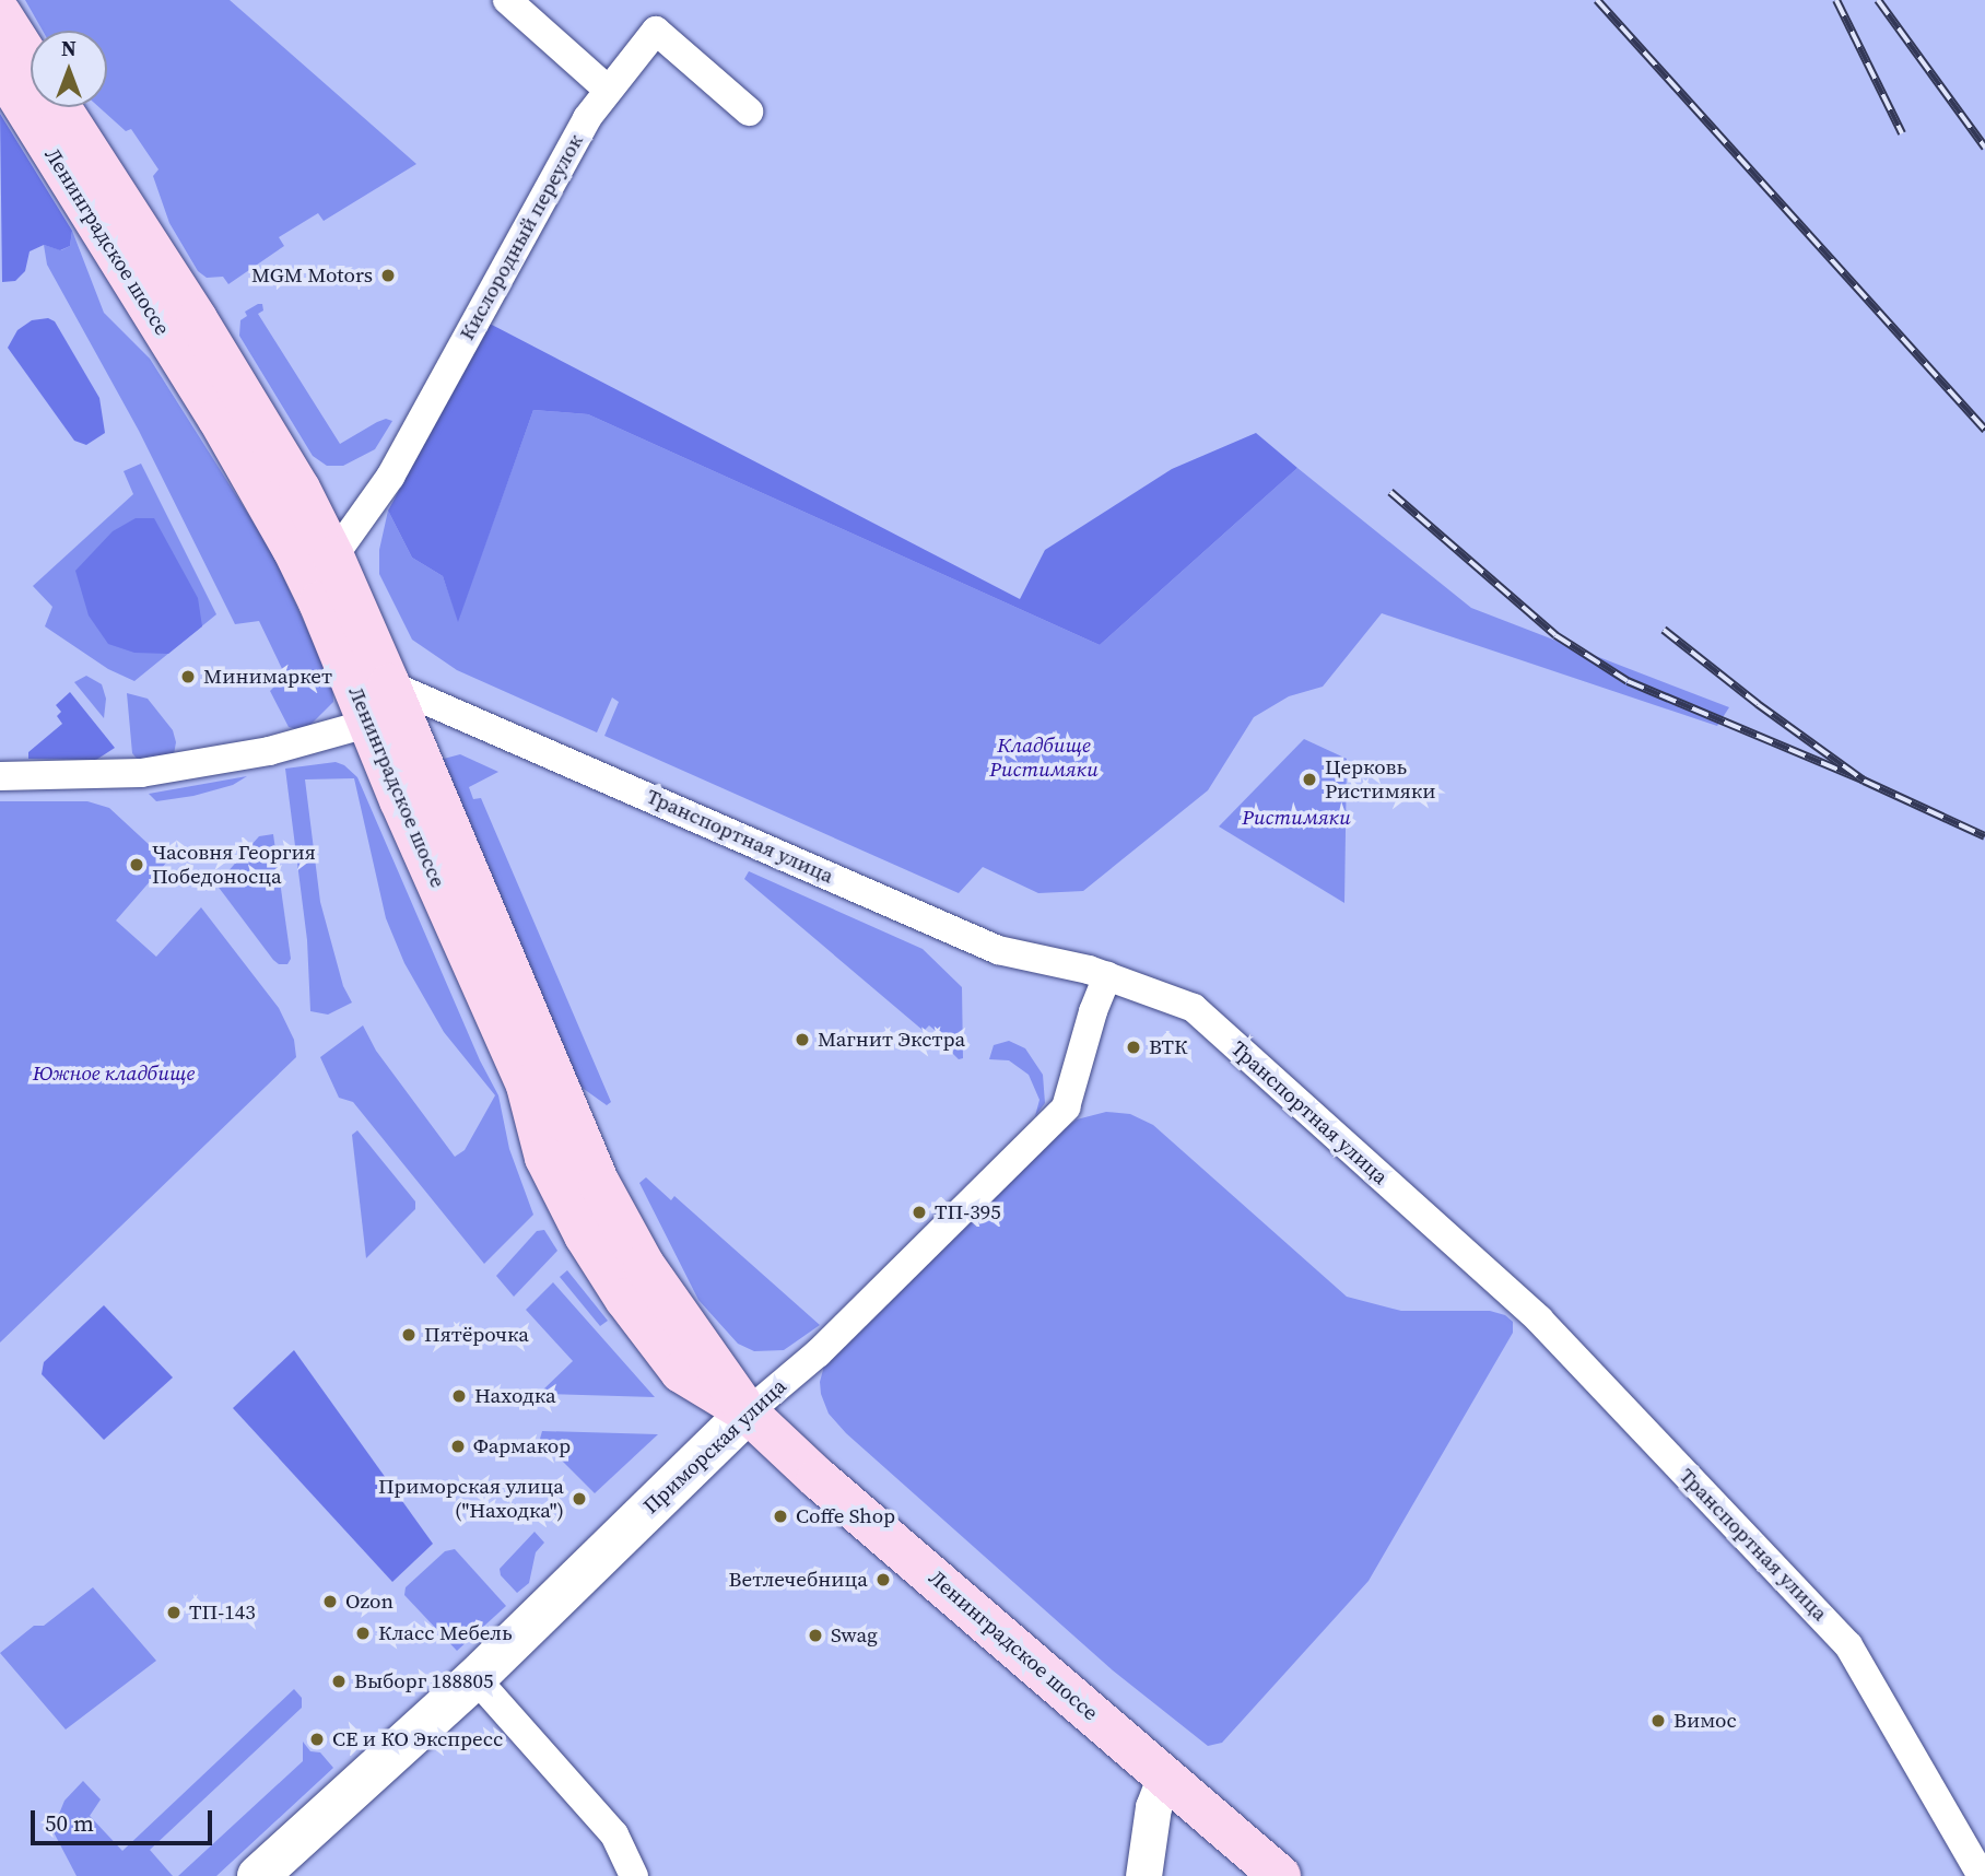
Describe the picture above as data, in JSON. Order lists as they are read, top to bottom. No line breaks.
{"streets":{"main road":["Ленинградское шоссе","Приморская улица"],"street":["Кислородный переулок","Транспортная улица"]},"crossings":[["Кислородный переулок","Ленинградское шоссе"],["Ленинградское шоссе","Транспортная улица"],["Ленинградское шоссе","Приморская улица"],["Транспортная улица","Приморская улица"]],"parks":["Кладбище Ристимяки","Ристимяки","Южное кладбище"],"places":["MGM Motors","Минимаркет","Церковь Ристимяки","Часовня Георгия Победоносца","Магнит Экстра","ВТК","ТП-395","Пятёрочка","Находка","Фармакор","Приморская улица (\"Находка\")","Coffe Shop","Ветлечебница","Ozon","ТП-143","Класс Мебель","Swag","Выборг 188805","Вимос","CE и КО Экспресс"],"scale_bar":"50 m","north":"top"}
